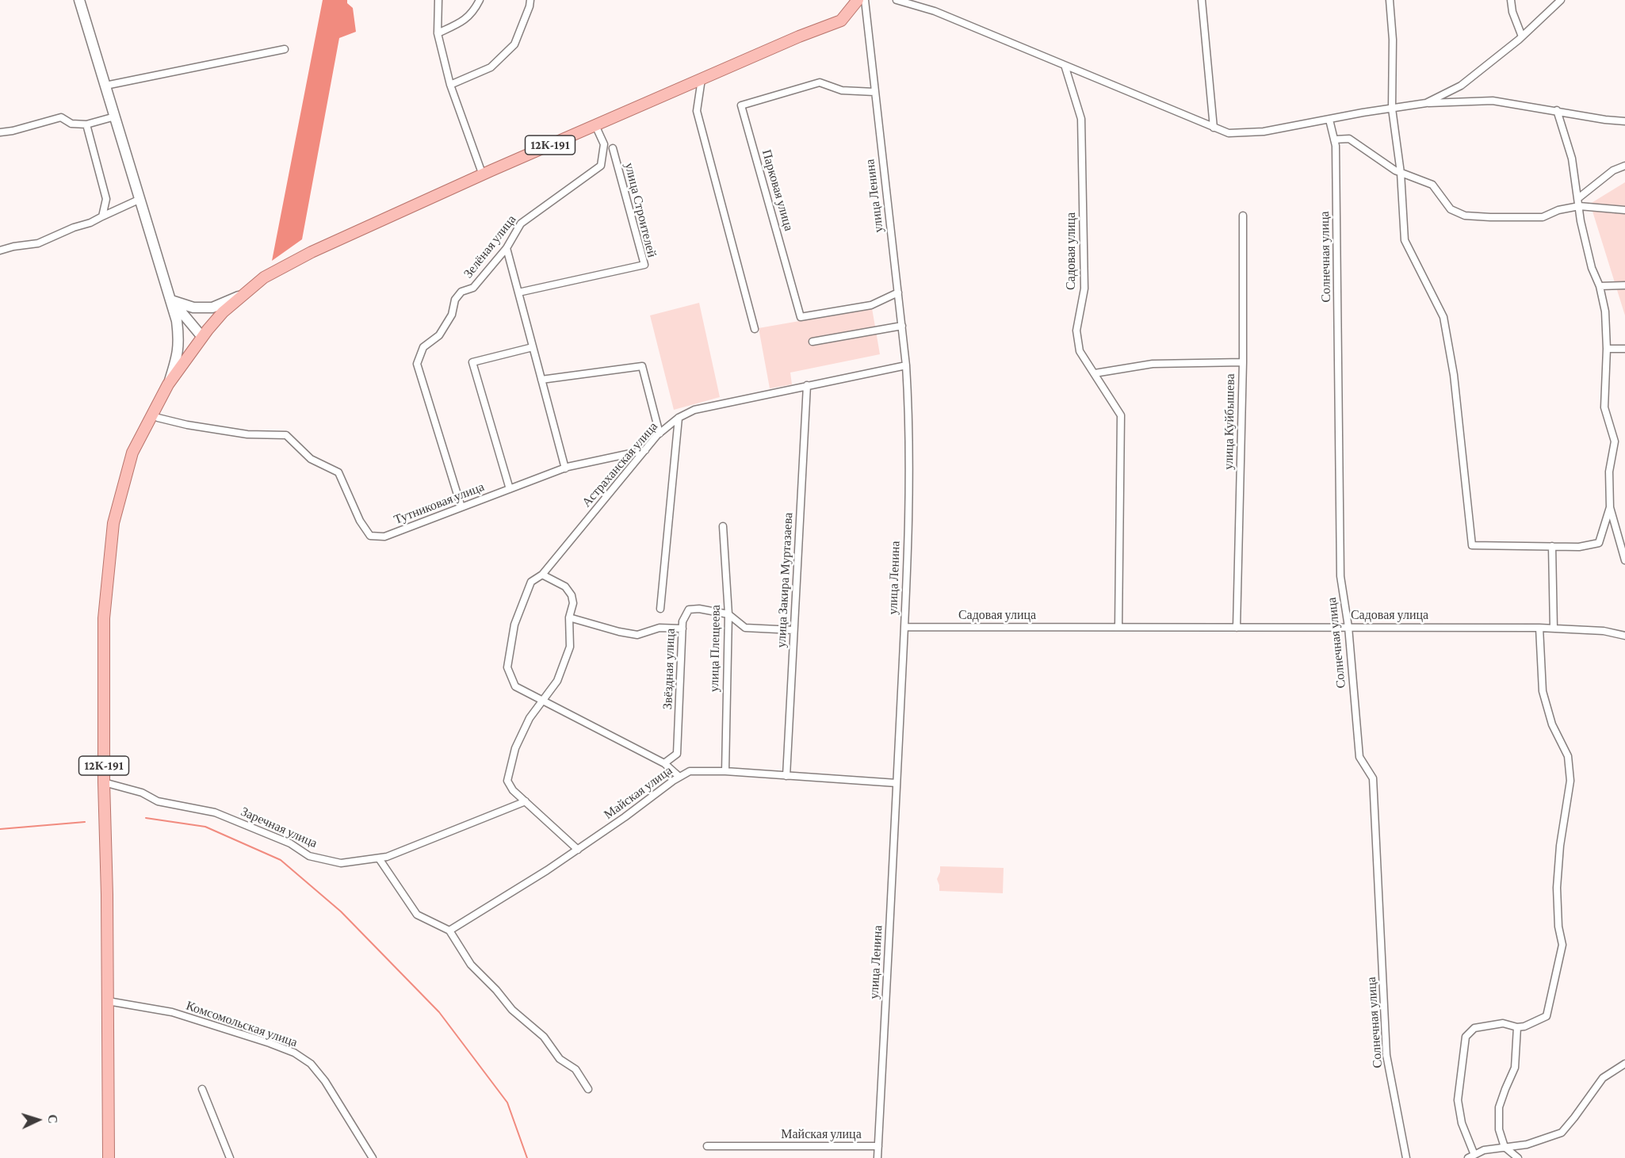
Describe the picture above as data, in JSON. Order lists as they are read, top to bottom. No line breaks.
{"streets":{"main road":["12К-191"],"street":["Парковая улица","улица Ленина","улица Строителей","Зелёная улица","Садовая улица","Солнечная улица","улица Куйбышева","Астраханская улица","Тутниковая улица","улица Закира Муртазаева","улица Плещеева","Звёздная улица","Майская улица","Заречная улица","Комсомольская улица"]},"crossings":[["12К-191","Зелёная улица"],["12К-191","Тутниковая улица"],["12К-191","Заречная улица"],["12К-191","Комсомольская улица"],["Парковая улица","улица Ленина"],["улица Ленина","Садовая улица"],["улица Ленина","Астраханская улица"],["улица Ленина","Майская улица"],["Зелёная улица","Тутниковая улица"],["Садовая улица","Солнечная улица"],["Садовая улица","улица Куйбышева"],["Астраханская улица","Тутниковая улица"],["Астраханская улица","улица Закира Муртазаева"],["Астраханская улица","Звёздная улица"],["Астраханская улица","Майская улица"],["улица Закира Муртазаева","Майская улица"],["улица Плещеева","Звёздная улица"],["улица Плещеева","Майская улица"]],"north":"right"}
